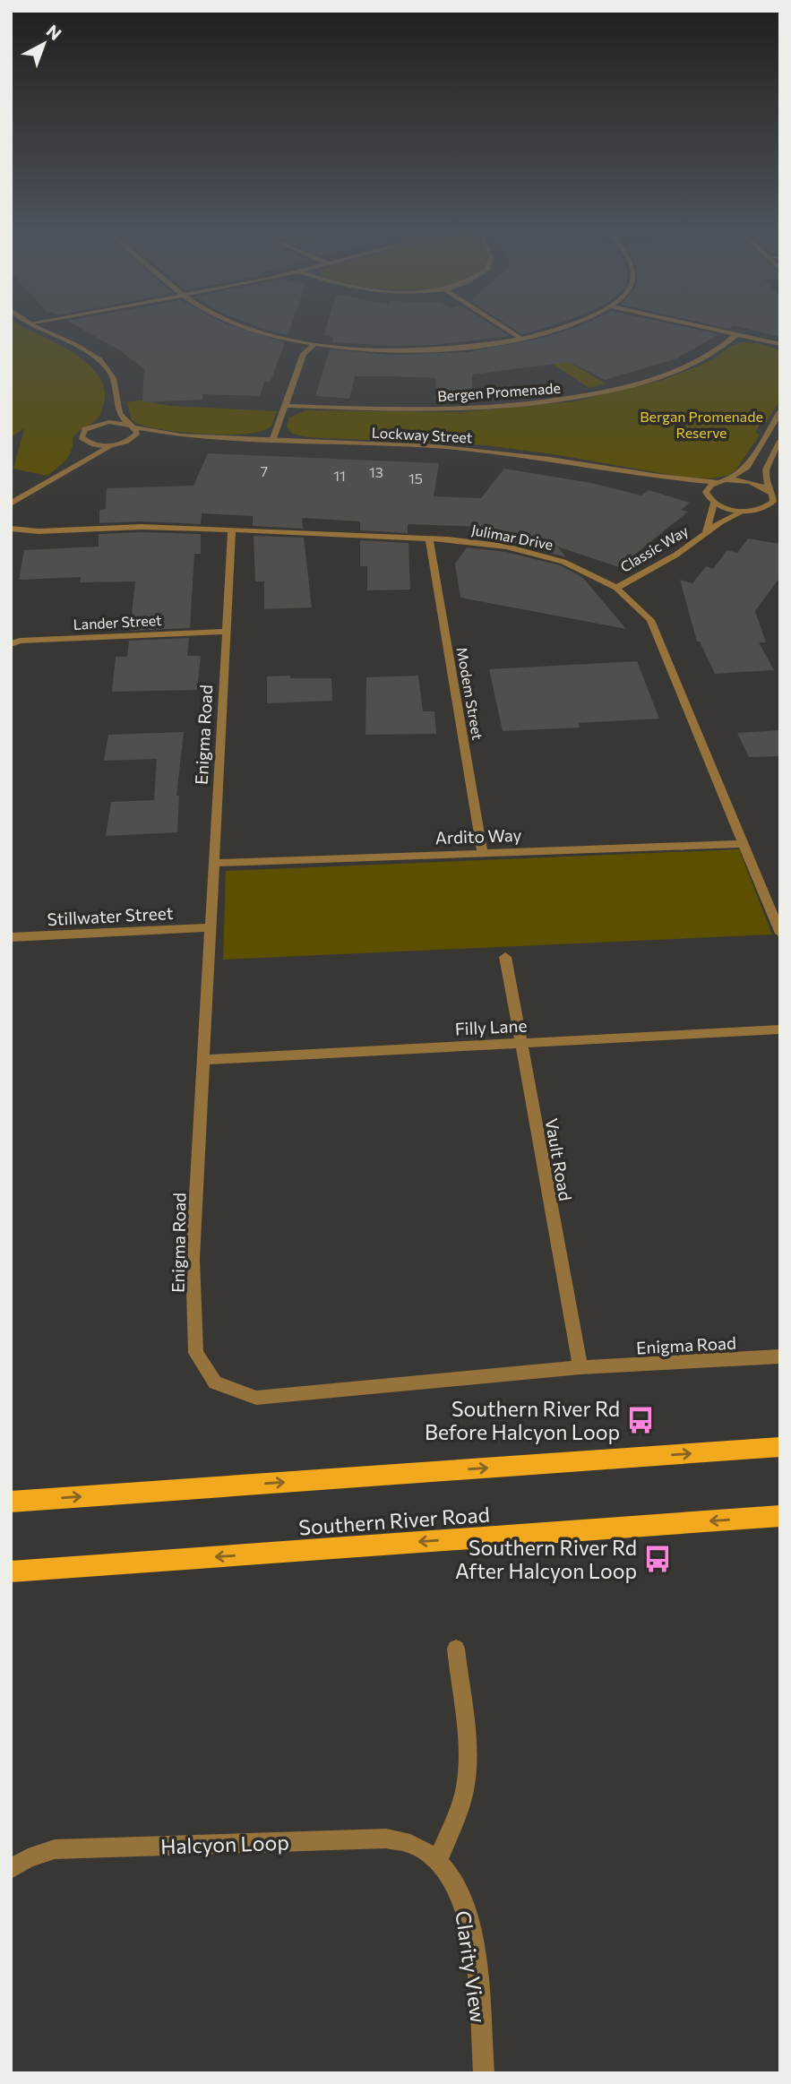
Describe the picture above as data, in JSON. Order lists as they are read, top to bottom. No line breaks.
{"streets":{"main road":["Southern River Road"],"street":["Bergen Promenade","Lockway Street","Julimar Drive","Classic Way","Lander Street","Modem Street","Enigma Road","Ardito Way","Stillwater Street","Filly Lane","Vault Road","Halcyon Loop","Clarity View"]},"crossings":[["Julimar Drive","Classic Way"],["Julimar Drive","Modem Street"],["Julimar Drive","Enigma Road"],["Julimar Drive","Ardito Way"],["Lander Street","Enigma Road"],["Modem Street","Ardito Way"],["Enigma Road","Ardito Way"],["Enigma Road","Stillwater Street"],["Enigma Road","Filly Lane"],["Enigma Road","Vault Road"],["Filly Lane","Vault Road"],["Halcyon Loop","Clarity View"]],"parks":["Bergan Promenade Reserve"],"places":{"bus stop":["Southern River Rd Before Halcyon Loop","Southern River Rd After Halcyon Loop"]},"house_numbers":["7","13","11","15"],"north":"top right"}
